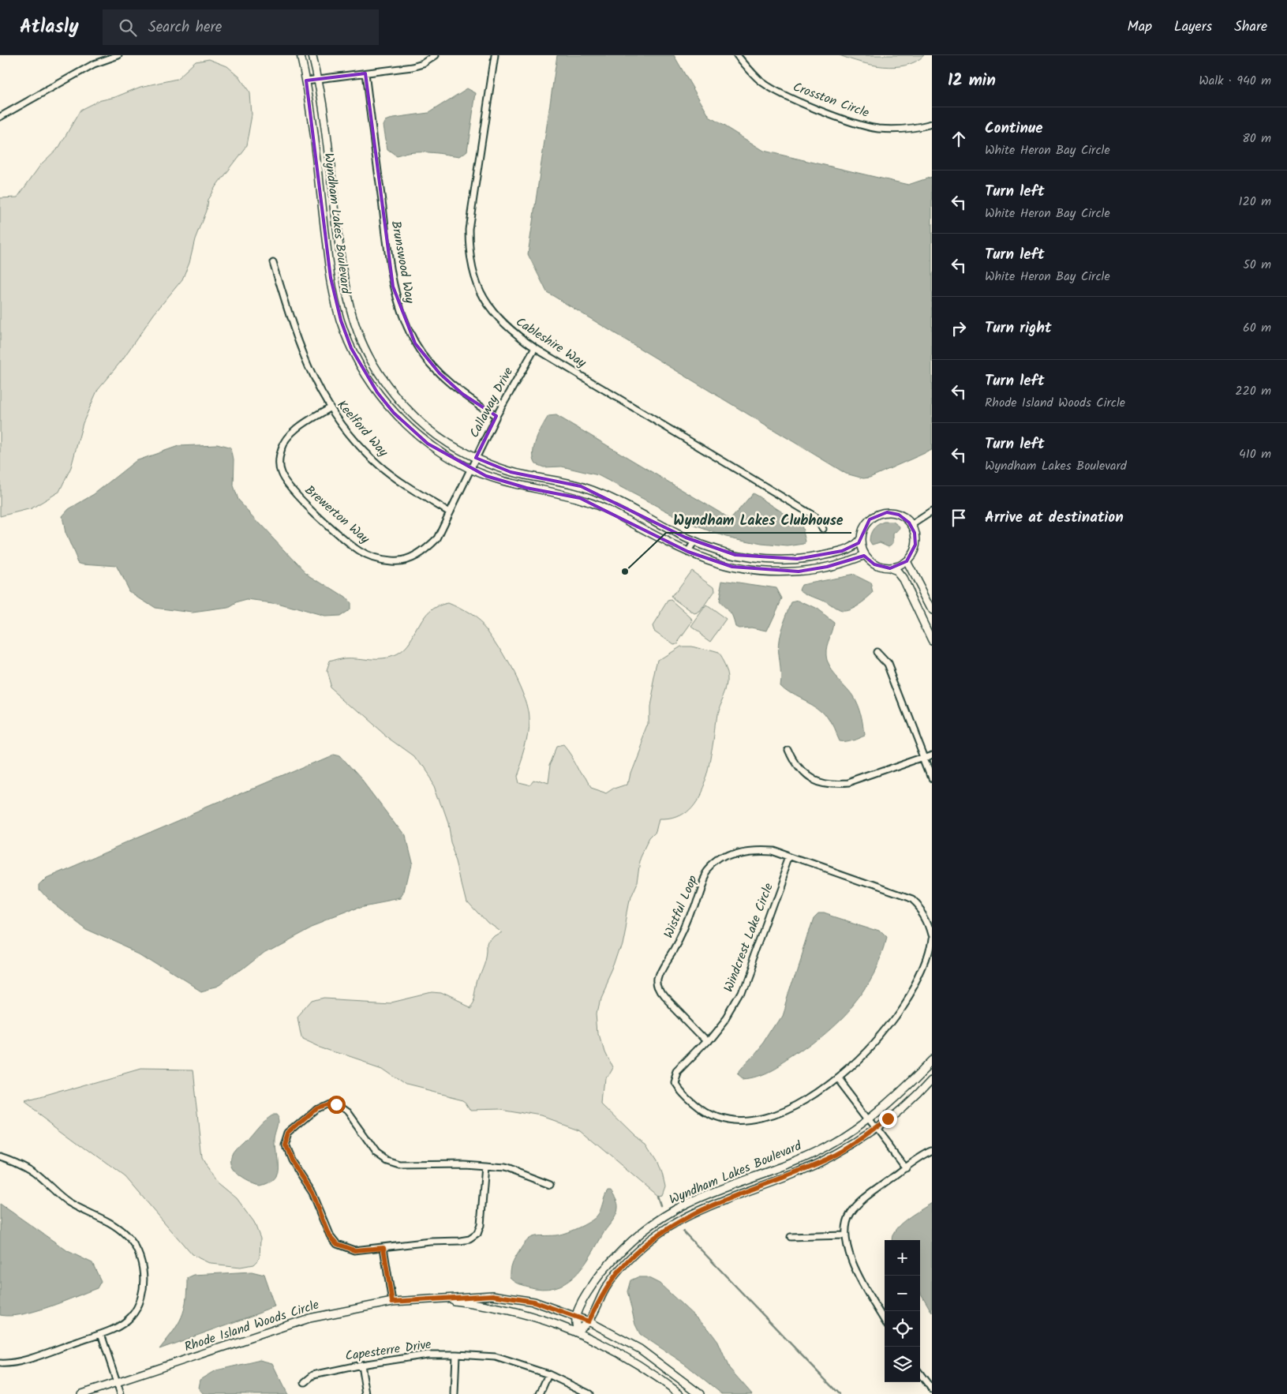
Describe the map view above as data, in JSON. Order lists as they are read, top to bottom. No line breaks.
{"streets":{"street":["Crosston Circle","Wyndham Lakes Boulevard","Brunswood Way","Cableshire Way","Callaway Drive","Keelford Way","Brewerton Way","Wistful Loop","Windcrest Lake Circle","Rhode Island Woods Circle","Capesterre Drive"]},"crossings":[["Wyndham Lakes Boulevard","Callaway Drive"],["Wyndham Lakes Boulevard","Brewerton Way"],["Wyndham Lakes Boulevard","Rhode Island Woods Circle"],["Brunswood Way","Callaway Drive"],["Cableshire Way","Callaway Drive"],["Callaway Drive","Brewerton Way"],["Keelford Way","Brewerton Way"],["Wistful Loop","Windcrest Lake Circle"]],"places":["Wyndham Lakes Clubhouse"],"page":{"header":"Atlasly","search":"Search here","nav":["Map","Layers","Share"],"heading":["12 min","Walk · 940 m"],"list":[["Continue","White Heron Bay Circle","80 m"],["Turn left","White Heron Bay Circle","120 m"],["Turn left","White Heron Bay Circle","50 m"],["Turn right","60 m"],["Turn left","Rhode Island Woods Circle","220 m"],["Turn left","Wyndham Lakes Boulevard","410 m"],"Arrive at destination"],"map_buttons":["+","−"]}}
